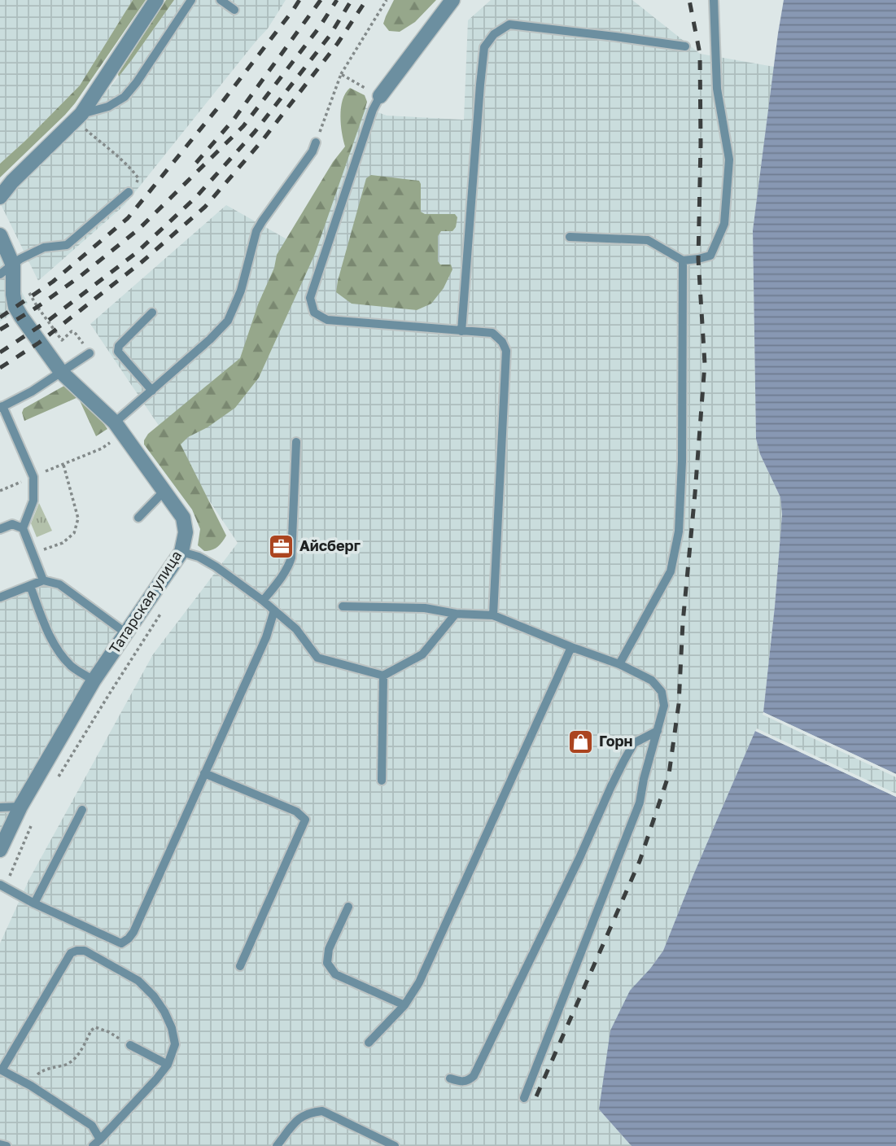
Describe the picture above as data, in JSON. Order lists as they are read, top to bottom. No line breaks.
{"streets":{"street":["Татарская улица"]},"places":{"office":["Айсберг"],"shop":["Горн"]}}
